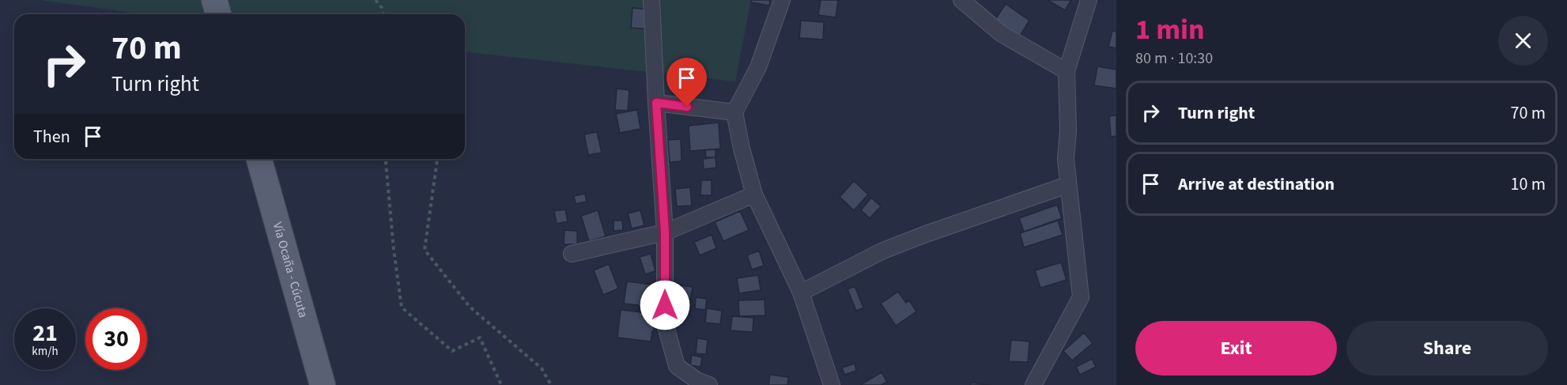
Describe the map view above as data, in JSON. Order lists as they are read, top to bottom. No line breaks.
{"streets":{"main road":["Vía Ocaña - Cúcuta"]},"page":{"heading":["1 min","80 m · 10:30"],"turn":["70 m","Turn right"],"list":[{"name":"Turn right","value":"70 m"},{"name":"Arrive at destination","value":"10 m"}],"then":"Then","speed":"21 km/h","limit":"30","buttons":["Exit","Share"]}}
